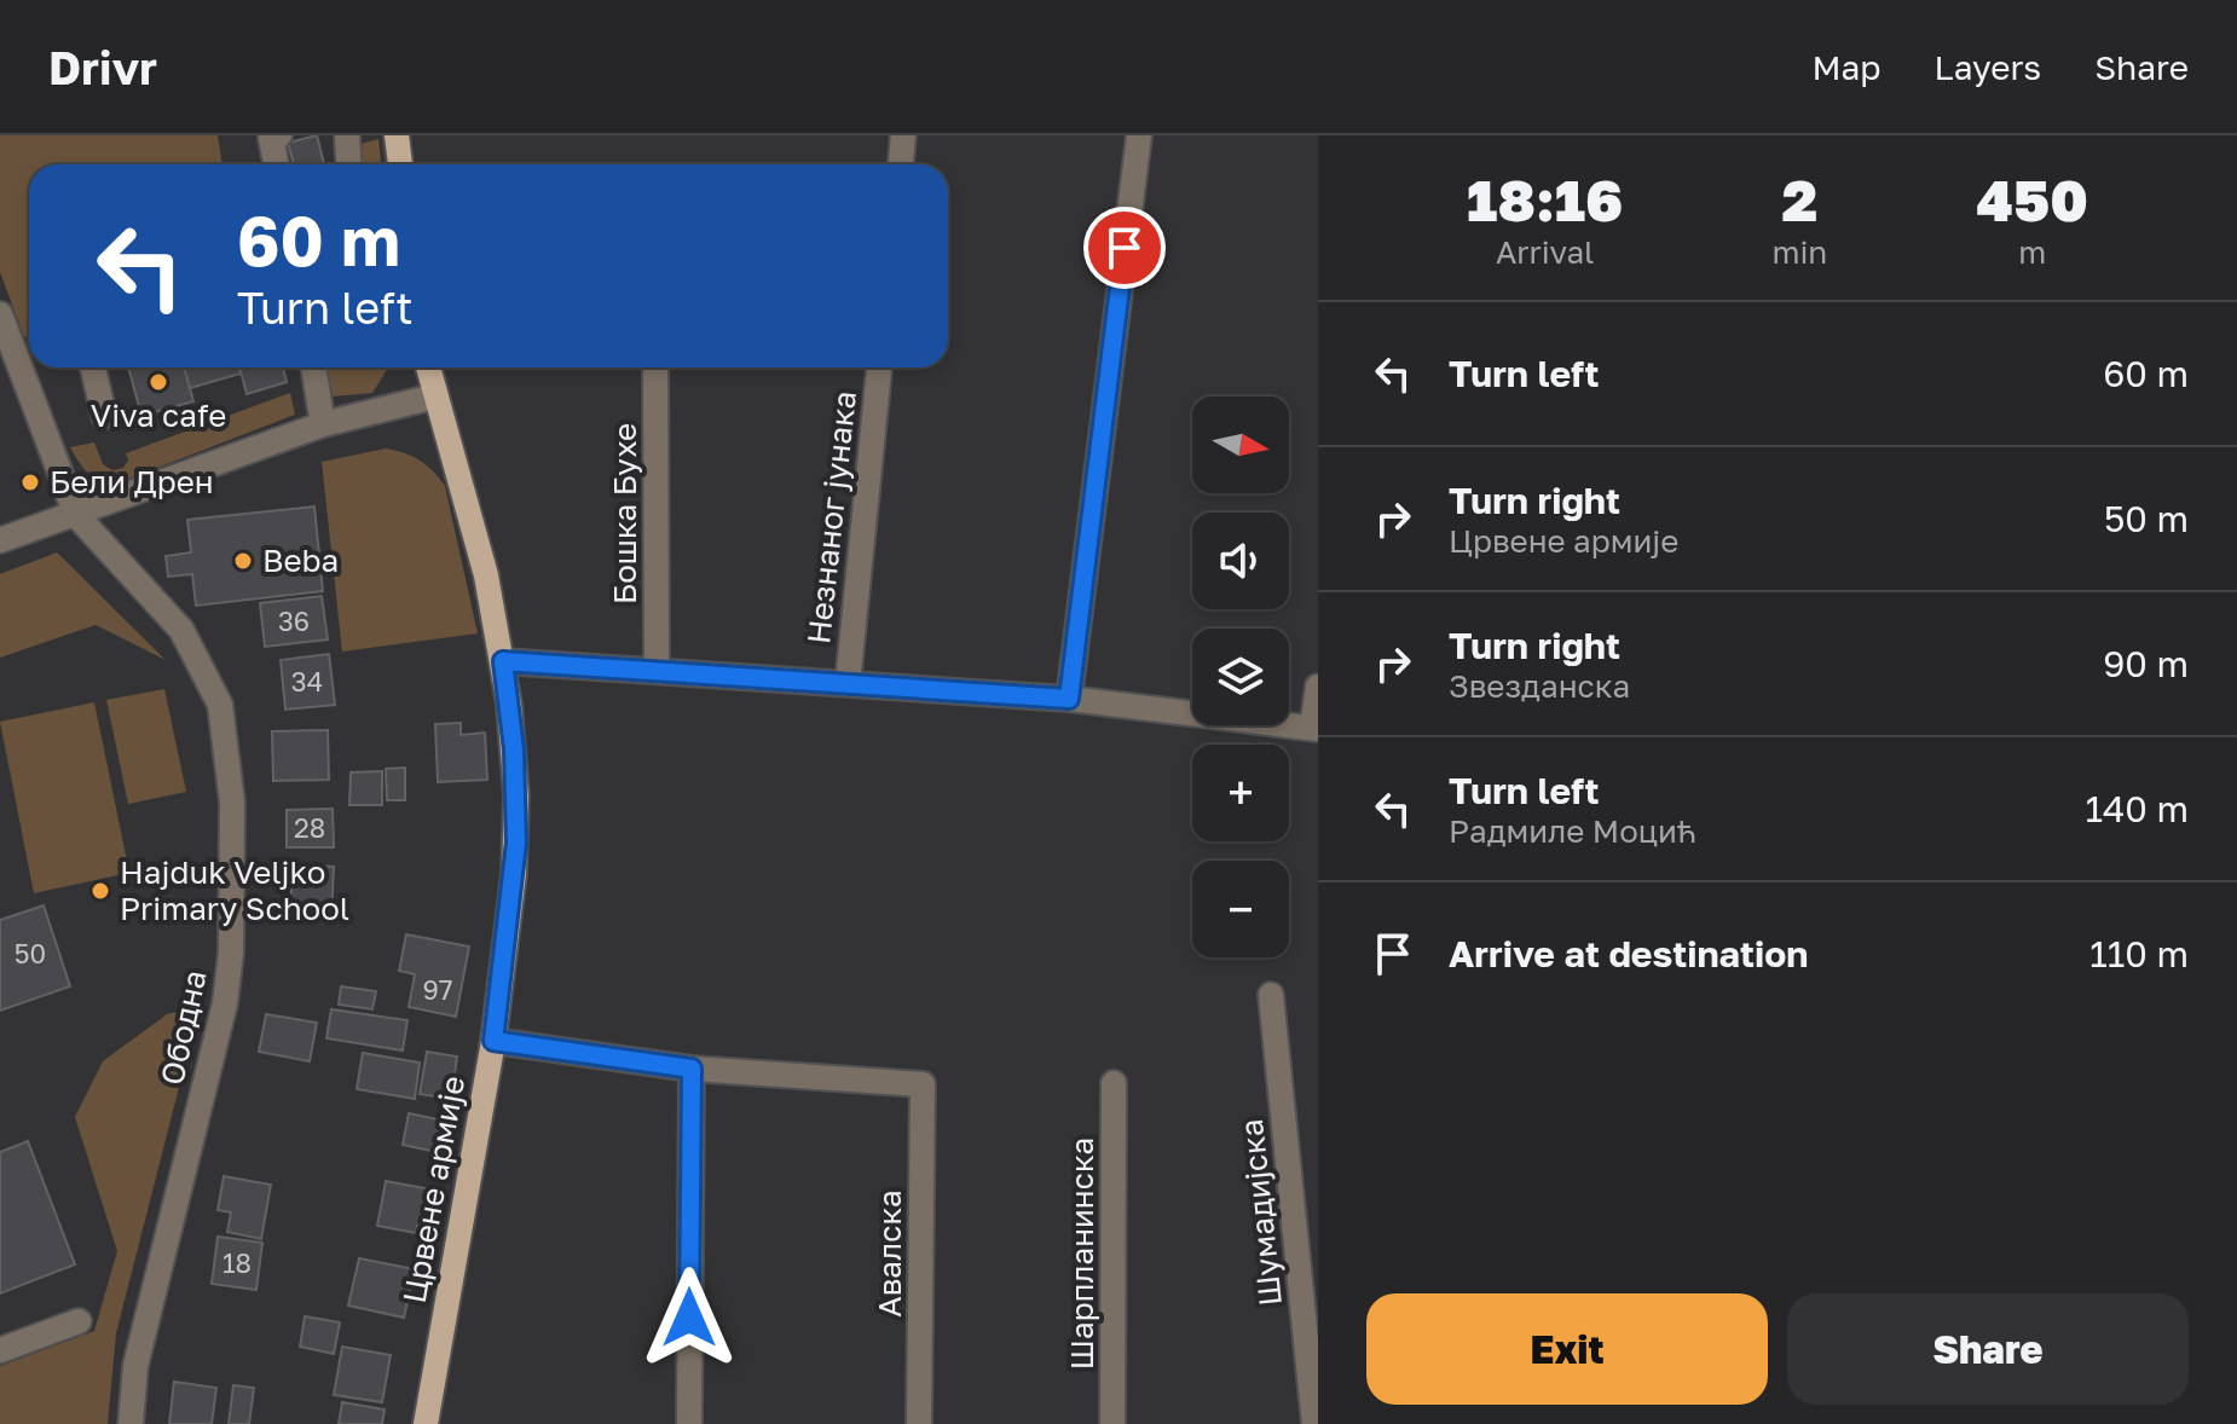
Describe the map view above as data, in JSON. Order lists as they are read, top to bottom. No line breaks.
{"streets":{"main road":["Црвене армије"],"street":["Бошка Бухе","Незнаног јунака","Ободна","Шумадијска","Авалска","Шарпланинска"]},"places":["Viva cafe","Бели Дрен","Beba","Hajduk Veljko Primary School"],"house_numbers":["36","34","28","50","97","18"],"north":"right","page":{"header":"Drivr","nav":["Map","Layers","Share"],"eta":["18:16","Arrival","2","min","450","m"],"turn":["60 m","Turn left"],"list":[{"name":"Turn left","value":"60 m"},{"name":"Turn right","note":"Црвене армије","value":"50 m"},{"name":"Turn right","note":"Звезданска","value":"90 m"},{"name":"Turn left","note":"Радмиле Моцић","value":"140 m"},{"name":"Arrive at destination","value":"110 m"}],"map_buttons":["+","−"],"buttons":["Exit","Share"]}}
